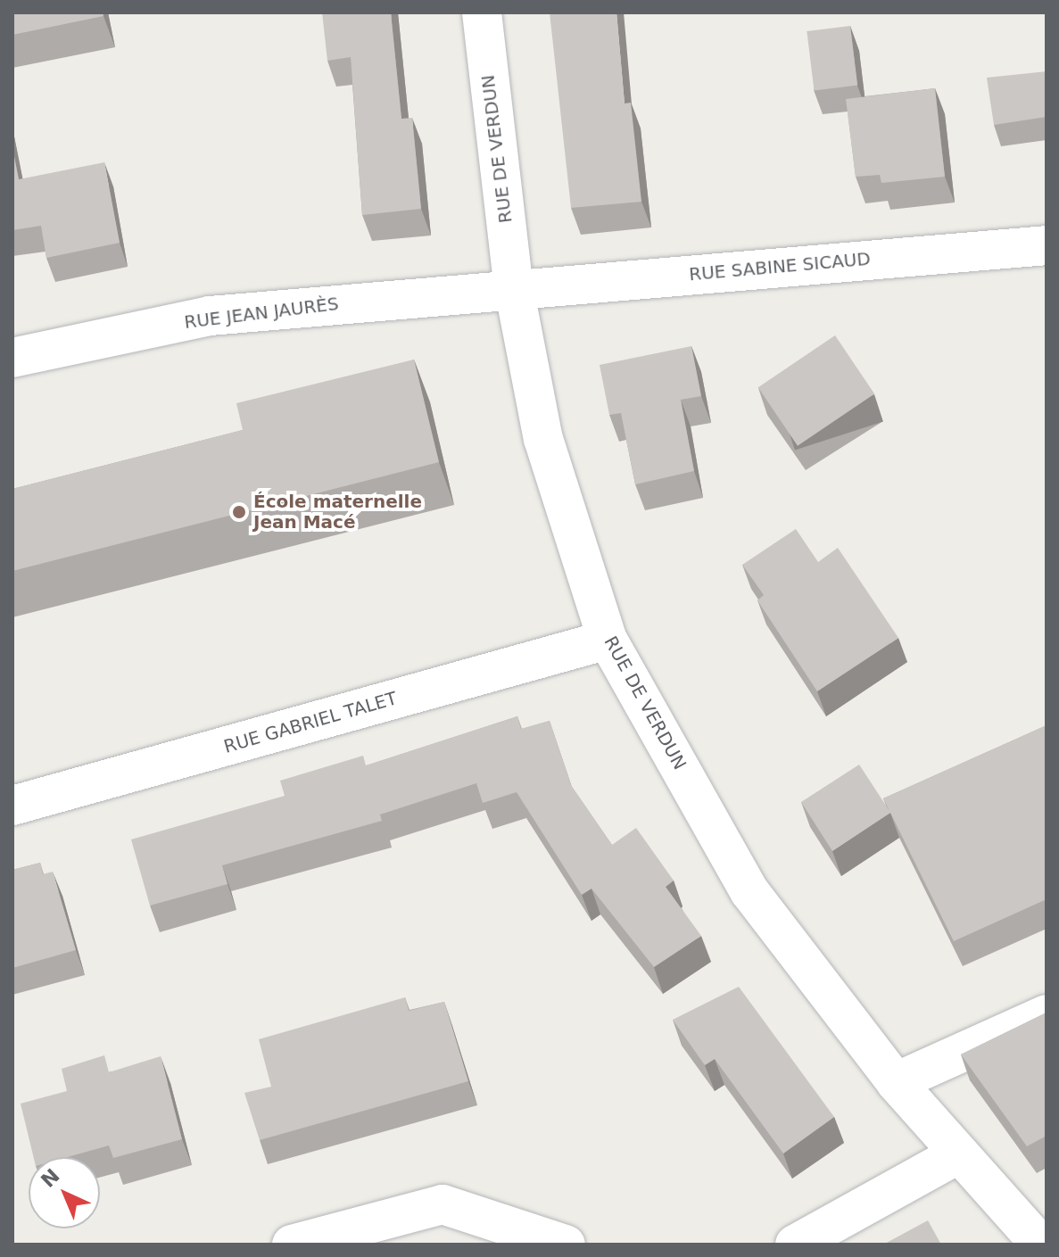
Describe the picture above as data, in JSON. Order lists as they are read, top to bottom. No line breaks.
{"streets":{"street":["RUE DE VERDUN","RUE SABINE SICAUD","RUE JEAN JAURÈS","RUE GABRIEL TALET"]},"crossings":[["RUE DE VERDUN","RUE SABINE SICAUD"],["RUE DE VERDUN","RUE JEAN JAURÈS"],["RUE DE VERDUN","RUE GABRIEL TALET"],["RUE SABINE SICAUD","RUE JEAN JAURÈS"]],"places":["École maternelle Jean Macé"],"north":"top left"}
